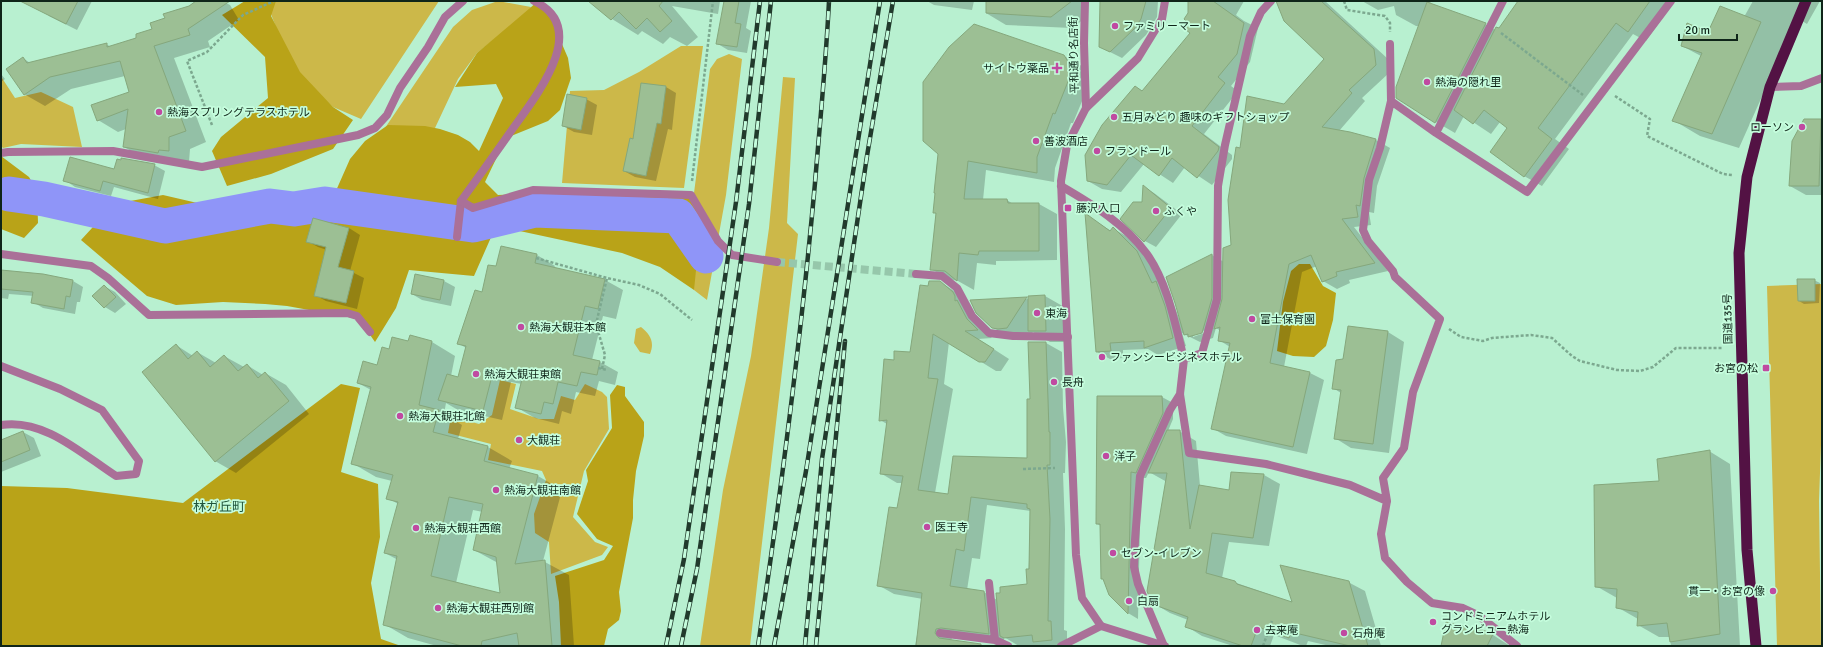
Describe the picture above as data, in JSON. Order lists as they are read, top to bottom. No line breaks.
{"streets":{"highway":["国道135号"],"street":["平和通り名店街"]},"districts":["林ガ丘町"],"places":{"other":["ファミリーマート","熱海の隠れ里","熱海スプリングテラスホテル","五月みどり 趣味のギフトショップ","ローソン","善波酒店","フランドール","ふくや","東海","富士保育園","熱海大観荘本館","ファンシービジネスホテル","熱海大観荘東館","長舟","熱海大観荘北館","大観荘","洋子","熱海大観荘南館","医王寺","熱海大観荘西館","セブン-イレブン","貫一・お宮の像","白扇","熱海大観荘西別館","コンドミニアムホテル グランビュー熱海","去来庵","石舟庵"],"health":["サイトウ薬品"],"transit":["藤沢入口","お宮の松"]},"scale_bar":"20 m"}
